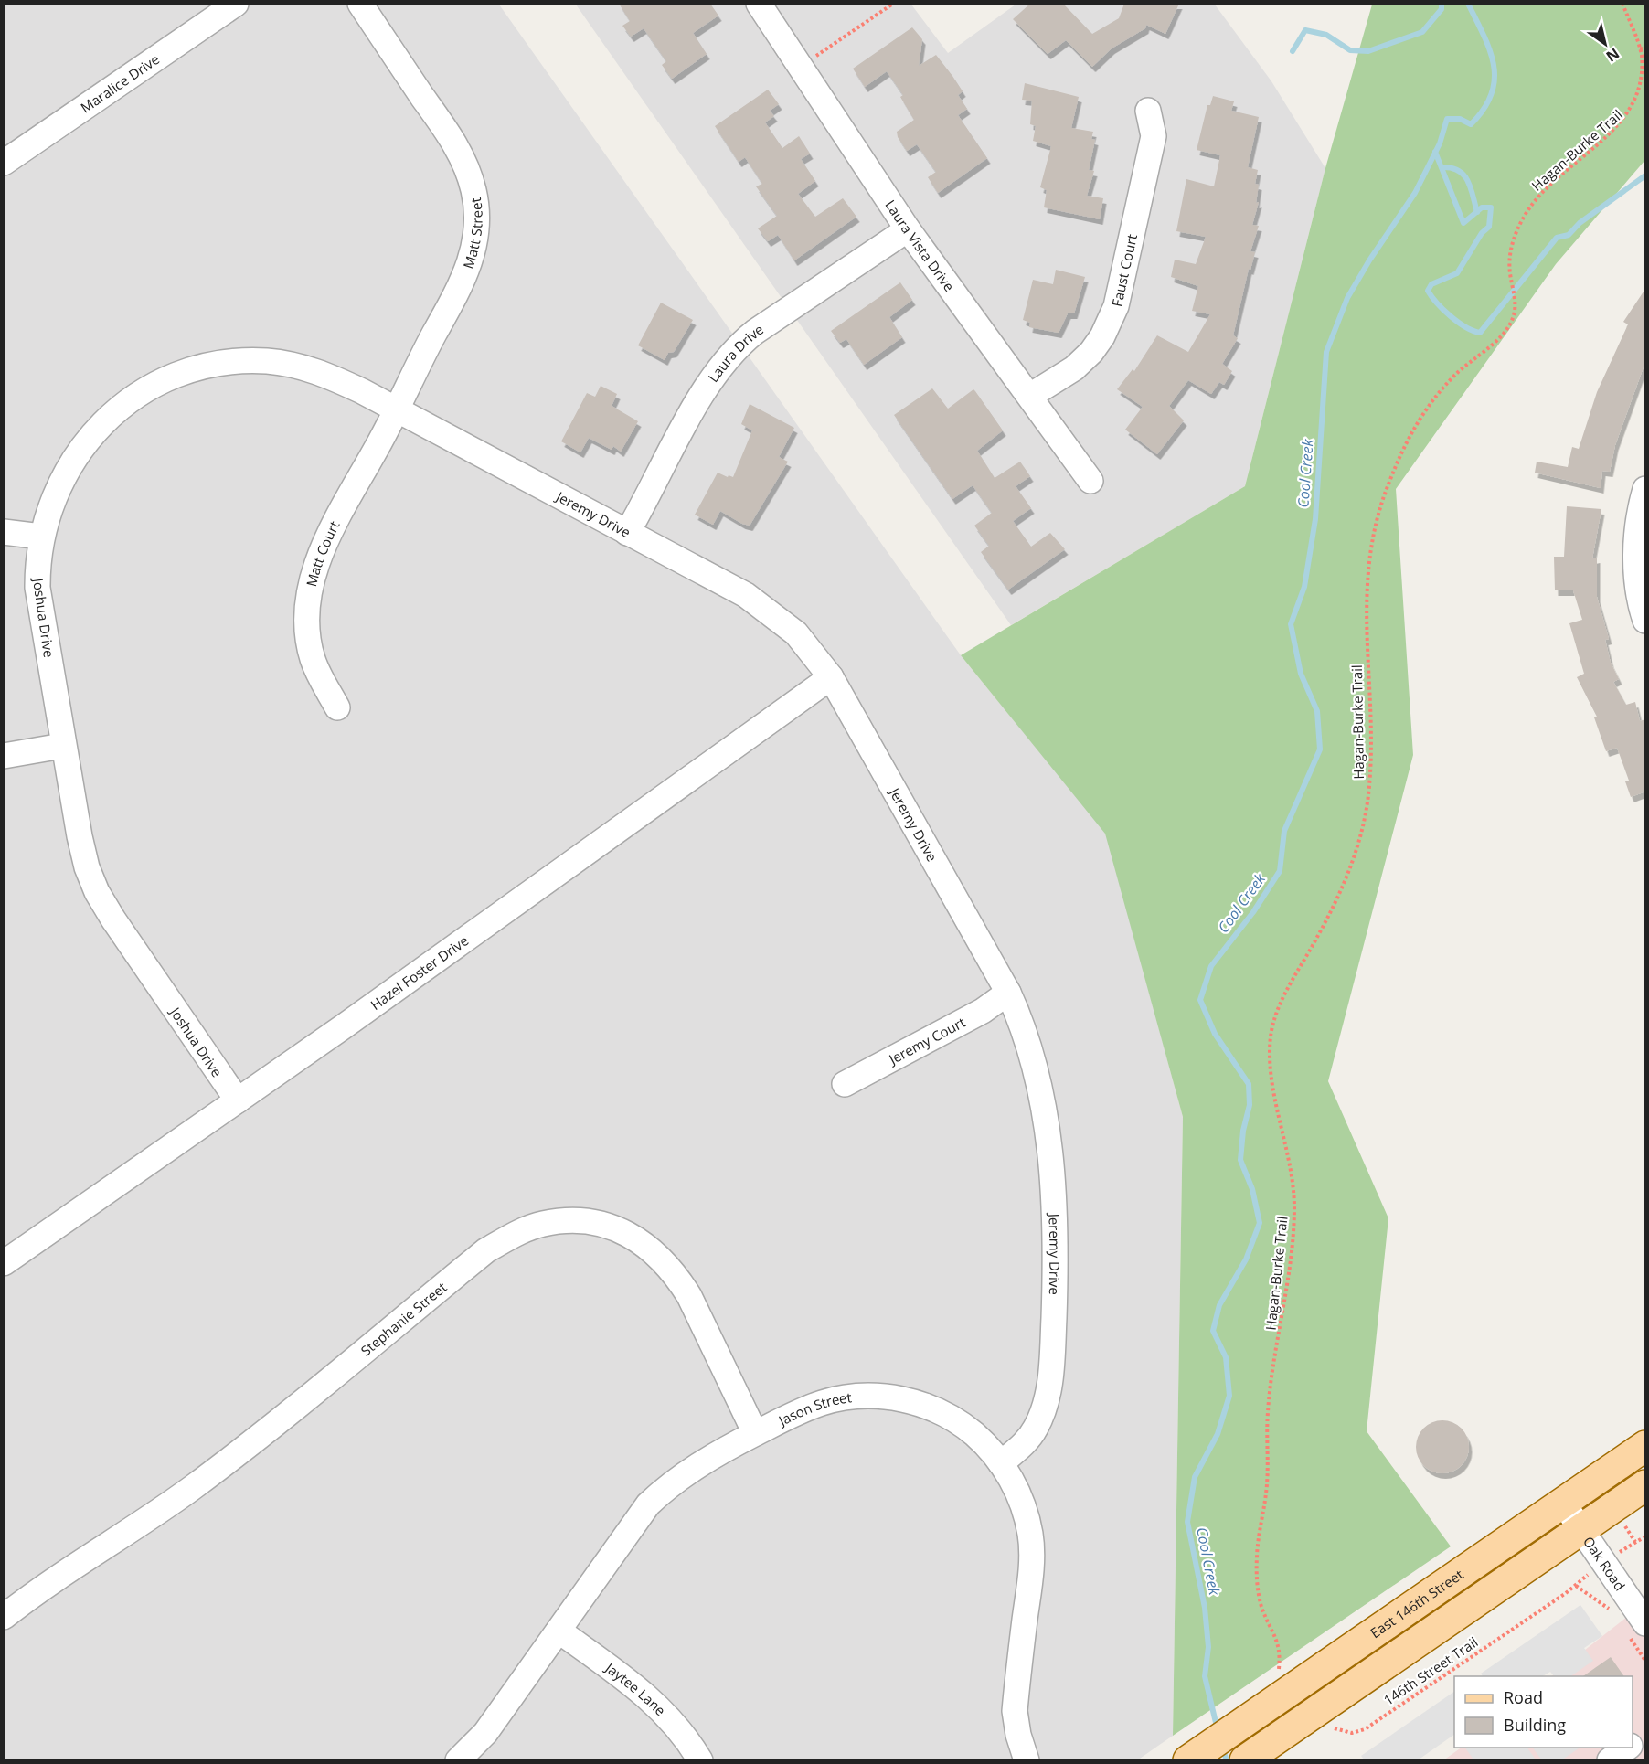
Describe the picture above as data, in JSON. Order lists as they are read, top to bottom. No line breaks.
{"streets":{"main road":["East 146th Street"],"street":["Maralice Drive","Matt Street","Laura Vista Drive","Faust Court","Laura Drive","Jeremy Drive","Matt Court","Joshua Drive","Hazel Foster Drive","Jeremy Court","Stephanie Street","Jason Street","Oak Road","Jaytee Lane"],"path":["Hagan-Burke Trail","146th Street Trail"]},"crossings":[["Matt Street","Jeremy Drive"],["Matt Street","Matt Court"],["Matt Street","Joshua Drive"],["Laura Vista Drive","Faust Court"],["Laura Vista Drive","Laura Drive"],["Laura Drive","Jeremy Drive"],["Jeremy Drive","Matt Court"],["Jeremy Drive","Joshua Drive"],["Jeremy Drive","Hazel Foster Drive"],["Jeremy Drive","Jeremy Court"],["Jeremy Drive","Jason Street"],["Matt Court","Joshua Drive"],["Joshua Drive","Hazel Foster Drive"],["Stephanie Street","Jason Street"],["Jason Street","Jaytee Lane"],["Oak Road","East 146th Street"]],"water":["Cool Creek"],"legend":["Road","Building"],"north":"bottom right"}
